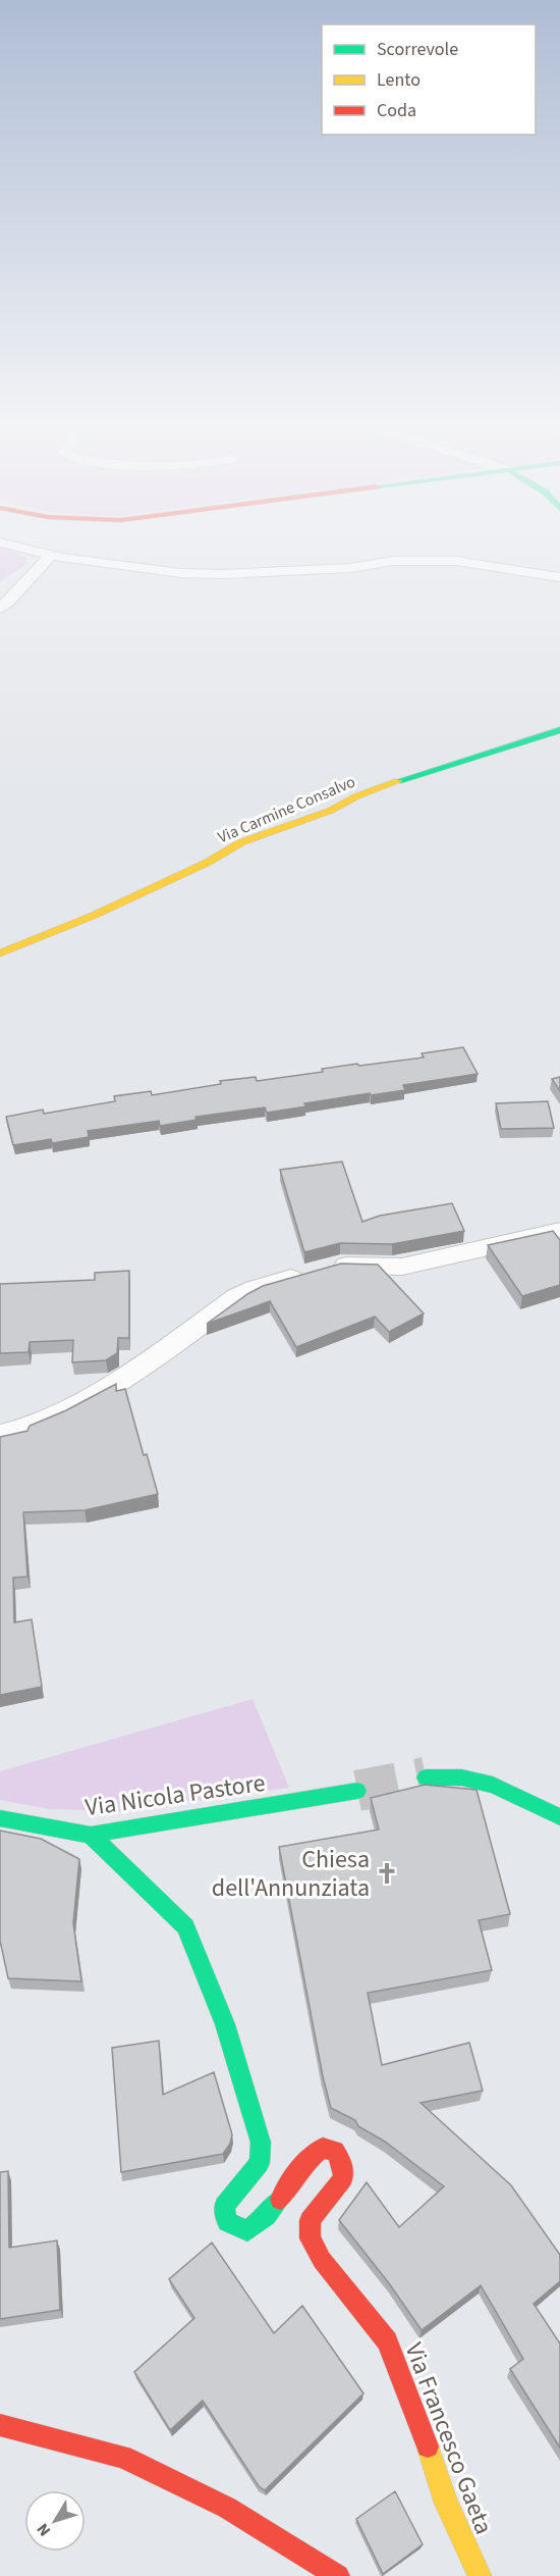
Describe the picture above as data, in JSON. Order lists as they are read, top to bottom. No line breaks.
{"streets":{"street":["Via Carmine Consalvo","Via Nicola Pastore","Via Francesco Gaeta"]},"crossings":[["Via Nicola Pastore","Via Francesco Gaeta"]],"places":{"church":["Chiesa dell'Annunziata"]},"legend":["Scorrevole","Lento","Coda"],"north":"bottom left"}
